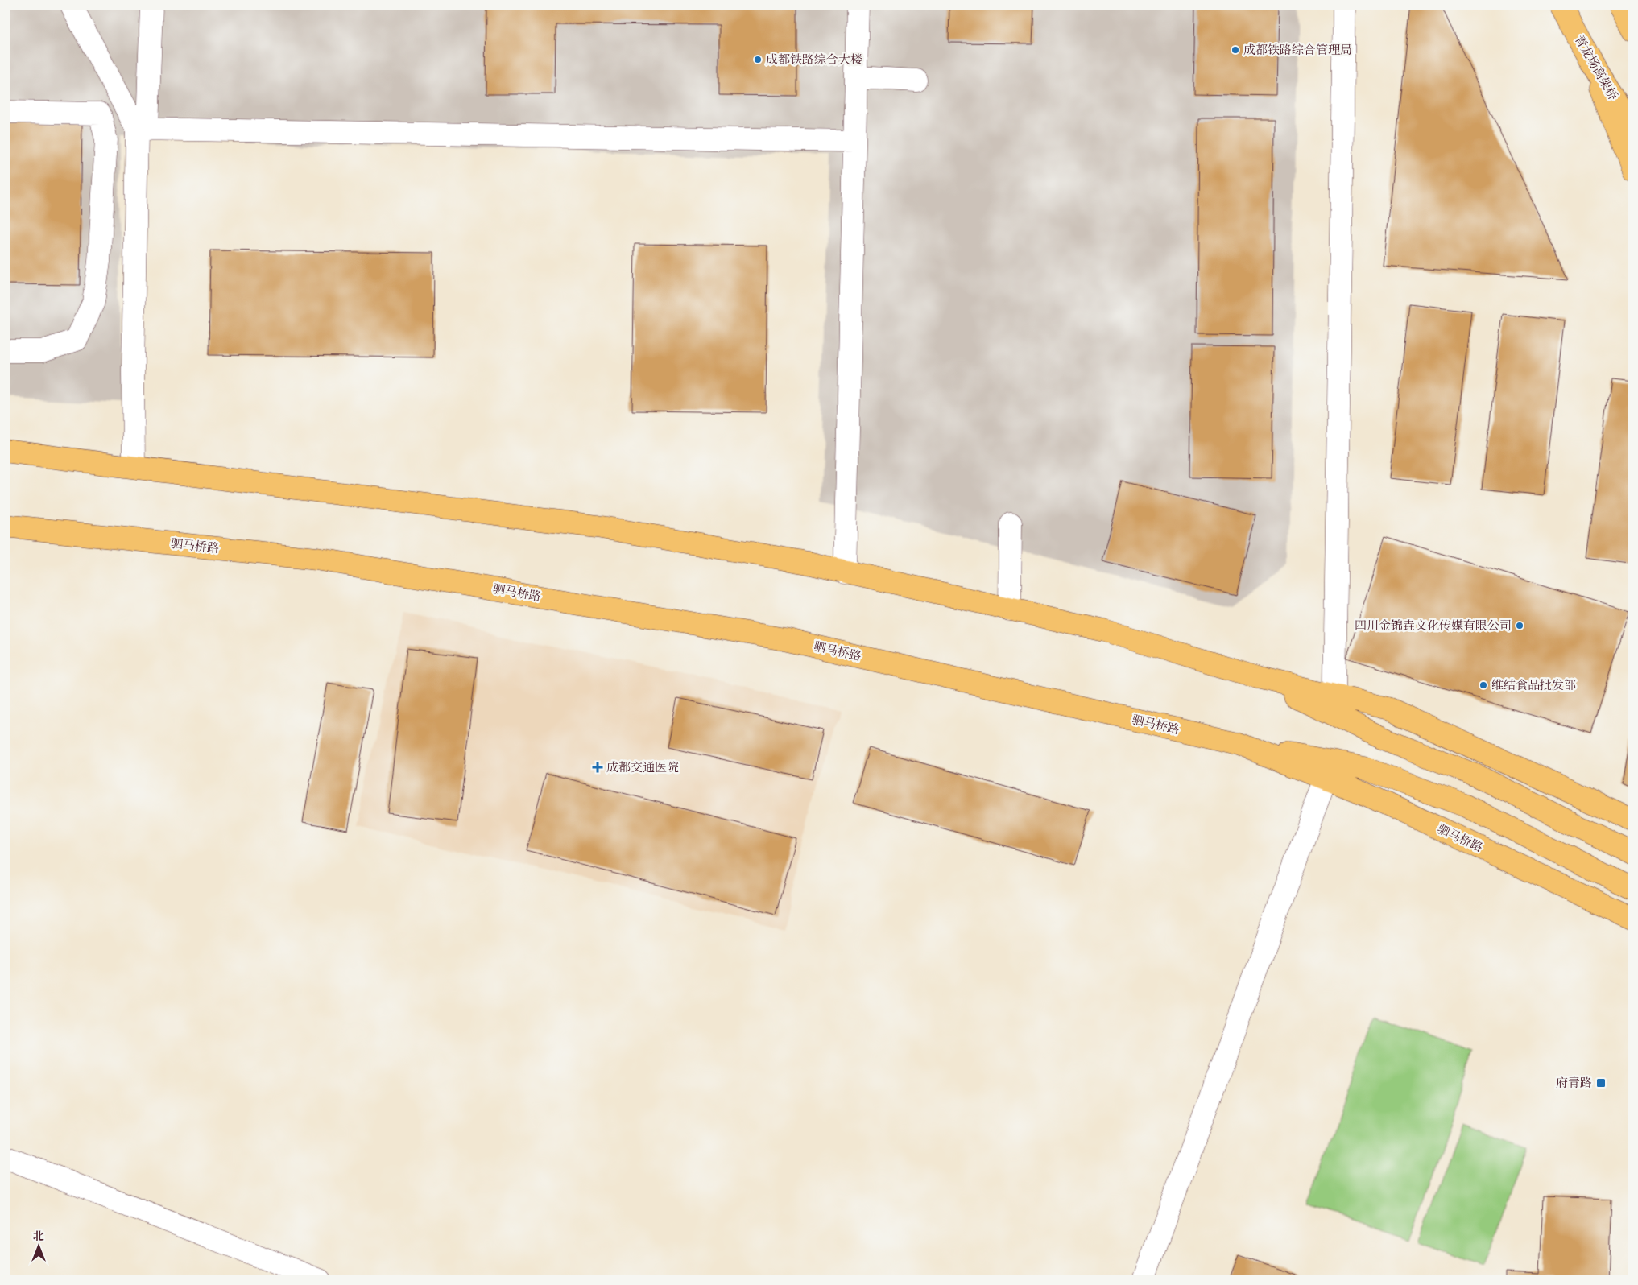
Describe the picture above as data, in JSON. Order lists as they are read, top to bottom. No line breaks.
{"streets":{"main road":["青龙场高架桥","驷马桥路"]},"places":{"other":["成都铁路综合管理局","成都铁路综合大楼","四川金锦垚文化传媒有限公司","维结食品批发部"],"health":["成都交通医院"],"transit":["府青路"]},"north":"top"}
